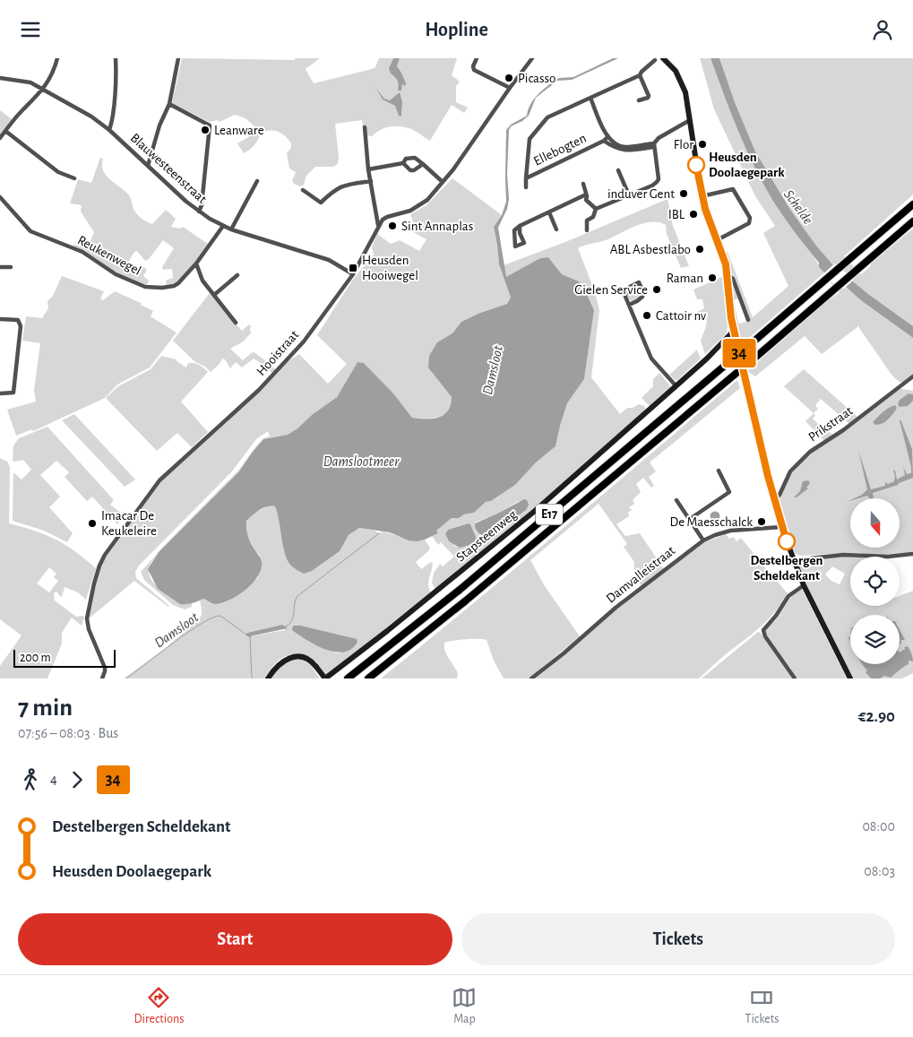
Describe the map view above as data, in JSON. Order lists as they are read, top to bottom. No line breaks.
{"streets":{"highway":["E17"],"main road":["Stapsteenweg"],"street":["Ellebogten","Blauwesteenstraat","Reukenwegel","Hooistraat","Prikstraat","Damvalleistraat"]},"crossings":[["Blauwesteenstraat","Reukenwegel"],["Blauwesteenstraat","Hooistraat"]],"water":["Schelde","Damsloot","Damslootmeer"],"places":{"other":["Picasso","Leanware","Flor","Heusden Doolaegepark","induver Gent","IBL","Sint Annaplas","ABL Asbestlabo","Raman","Gielen Service","Cattoir nv","De Maesschalck","Imacar De Keukeleire","Destelbergen Scheldekant"],"transit":["Heusden Hooiwegel"]},"lines":["bus line 34"],"scale_bar":"200 m","north":"bottom","page":{"header":"Hopline","on_map":"34","scale":"200 m","heading":["7 min","07:56 – 08:03 · Bus","€2.90"],"legs":["4","34"],"list":[{"name":"Destelbergen Scheldekant","value":"08:00"},{"name":"Heusden Doolaegepark","value":"08:03"}],"buttons":["Start","Tickets"],"tabs":["Directions","Map","Tickets"]}}
